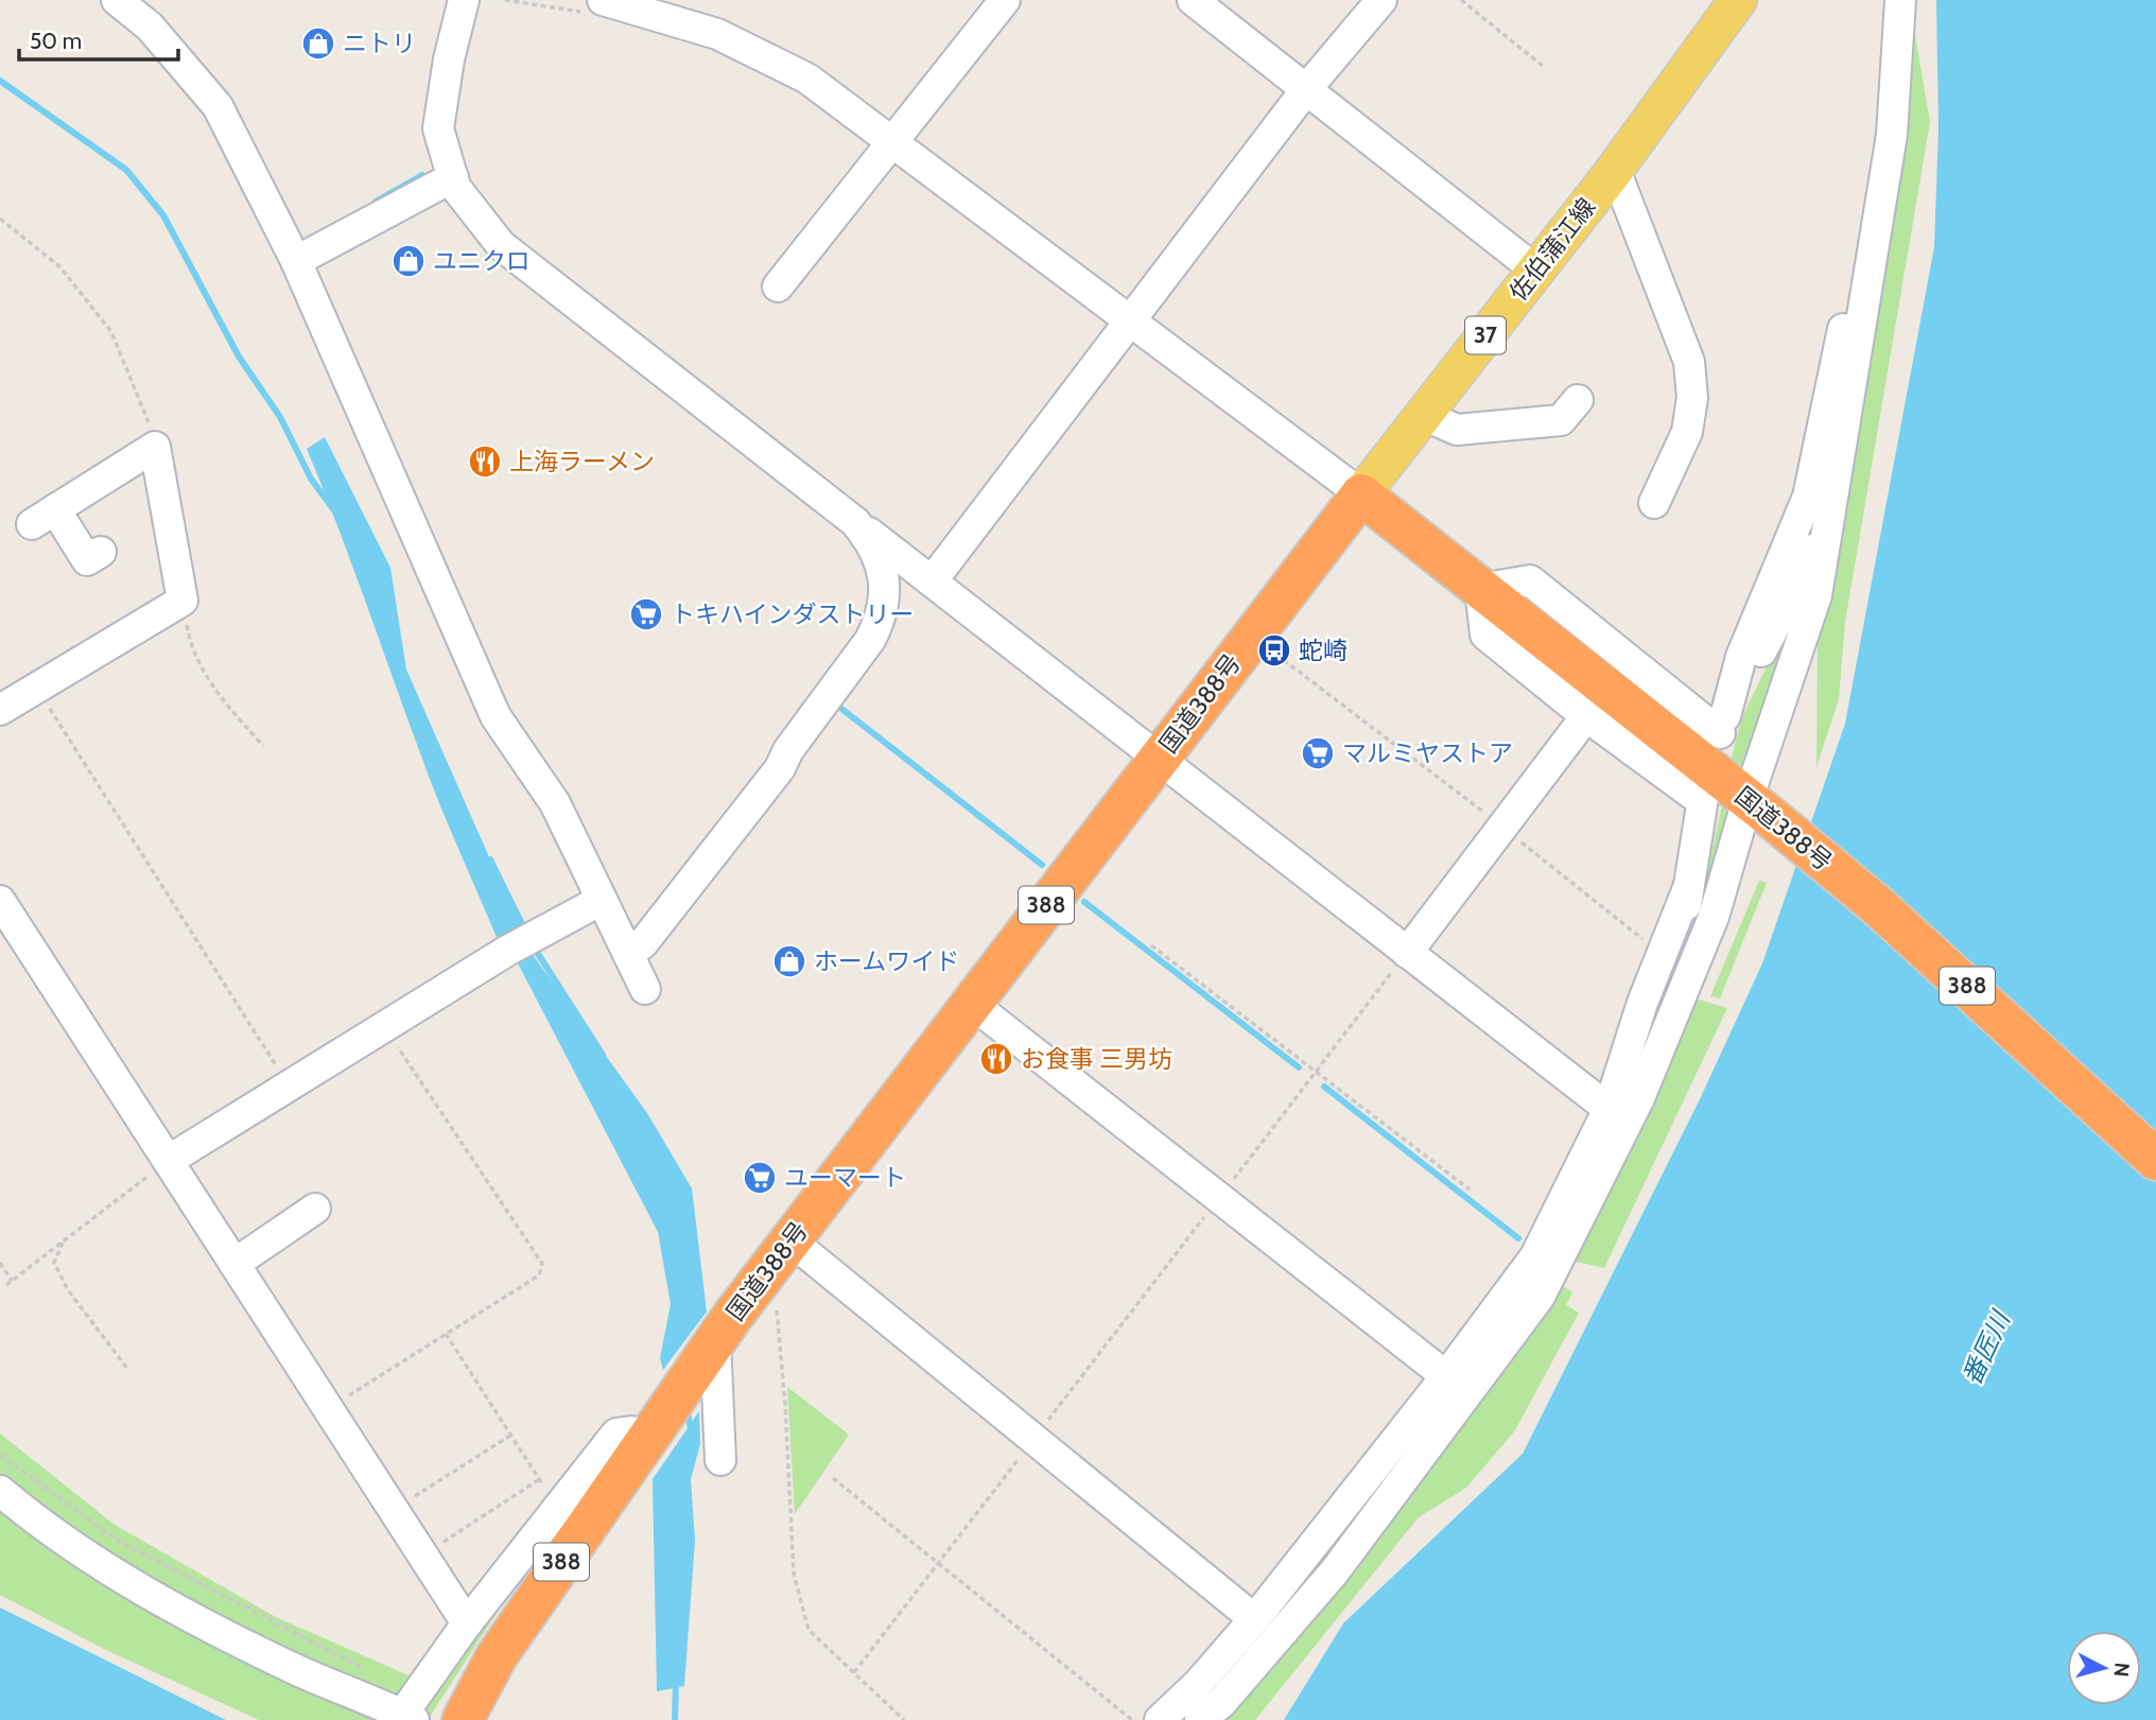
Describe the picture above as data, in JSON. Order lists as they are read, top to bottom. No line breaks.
{"streets":{"highway":["国道388号","388"],"main road":["佐伯蒲江線","37"]},"crossings":[["佐伯蒲江線","国道388号"]],"water":["番匠川"],"places":{"shop":["ニトリ","ユニクロ","ホームワイド"],"restaurant":["上海ラーメン","お食事 三男坊"],"supermarket":["トキハインダストリー","マルミヤストア","ユーマート"],"bus stop":["蛇崎"]},"scale_bar":"50 m","north":"right"}
